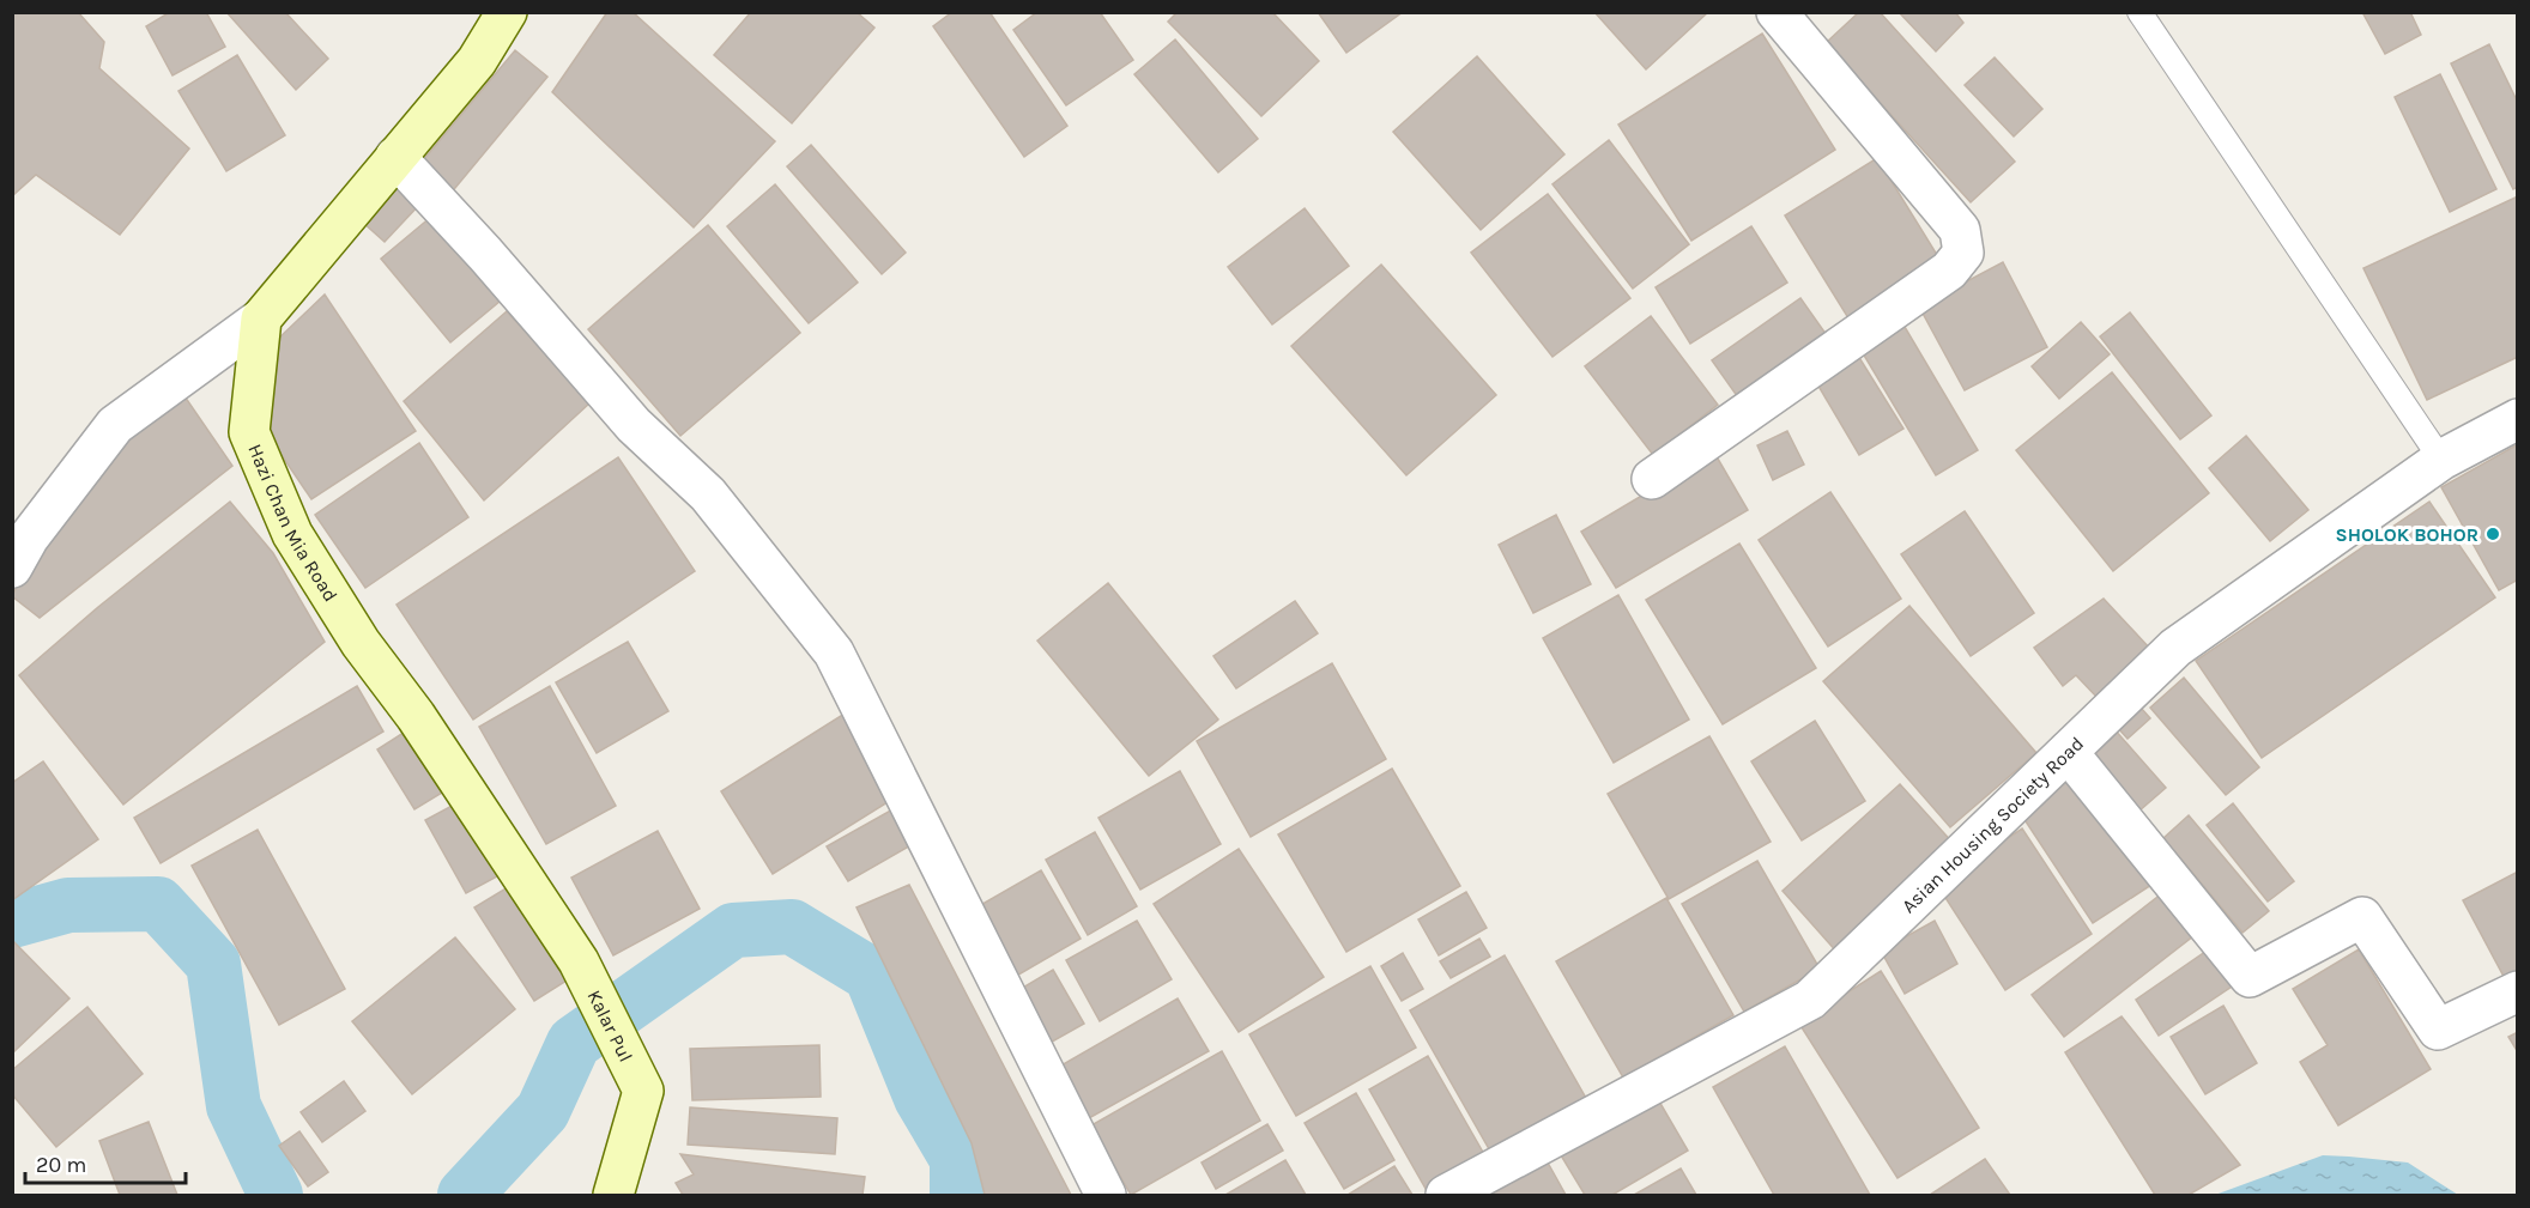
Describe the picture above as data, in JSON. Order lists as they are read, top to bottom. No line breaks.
{"streets":{"street":["Hazi Chan Mia Road","Asian Housing Society Road","Kalar Pul"]},"crossings":[["Hazi Chan Mia Road","Kalar Pul"]],"places":["SHOLOK BOHOR"],"scale_bar":"20 m"}
